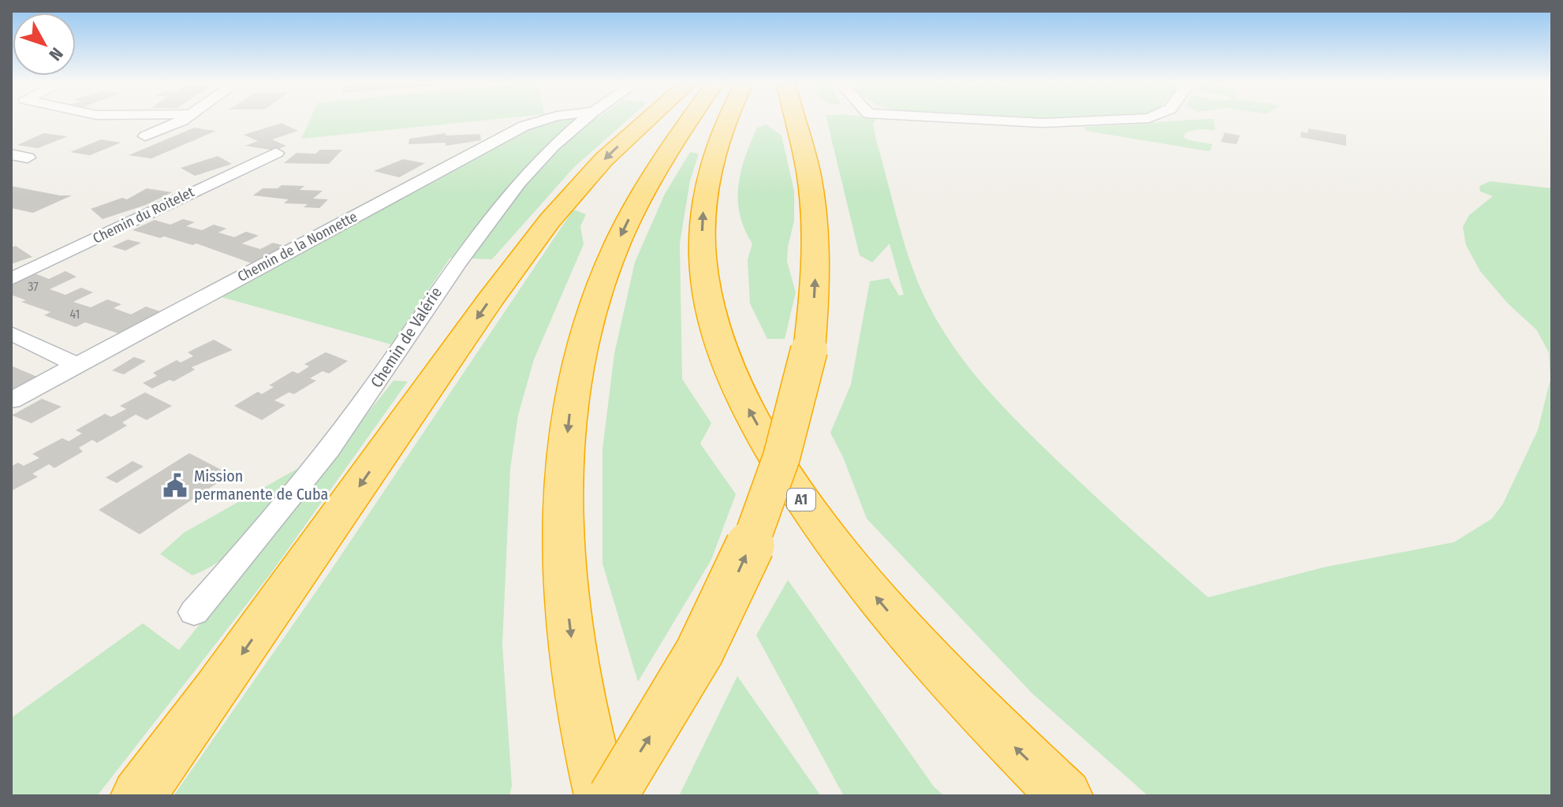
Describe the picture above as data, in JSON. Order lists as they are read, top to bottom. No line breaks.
{"streets":{"highway":["A1"],"street":["Chemin du Roitelet","Chemin de la Nonnette","Chemin de Valérie"]},"places":{"public building":["Mission permanente de Cuba"]},"house_numbers":["37","41"],"north":"bottom right"}
